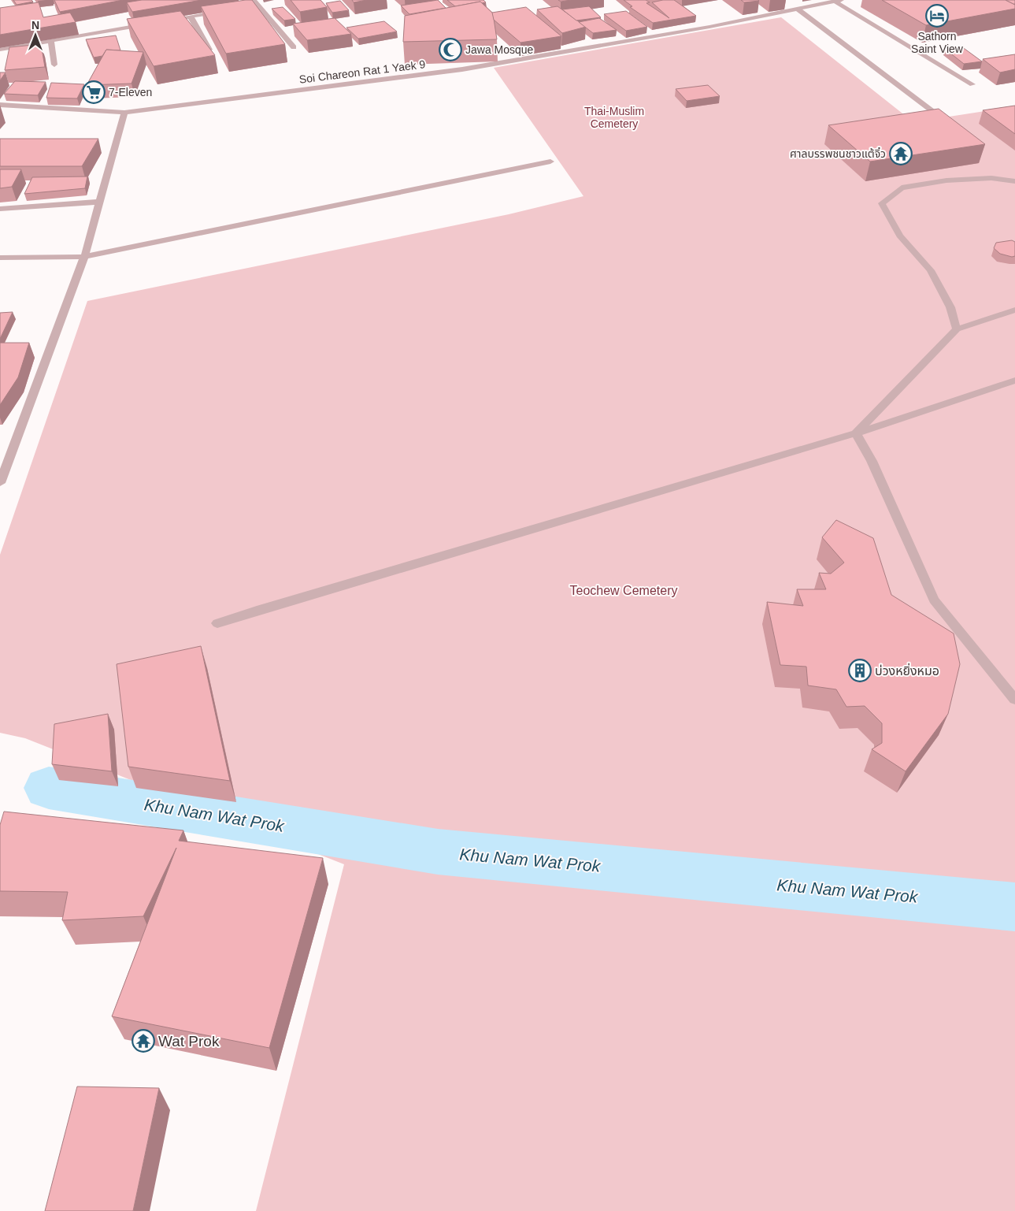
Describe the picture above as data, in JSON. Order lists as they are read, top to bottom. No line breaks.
{"streets":{"street":["Soi Chareon Rat 1 Yaek 9"]},"water":["Khu Nam Wat Prok"],"parks":["Thai-Muslim Cemetery","Teochew Cemetery"],"places":{"hotel":["Sathorn Saint View"],"mosque":["Jawa Mosque"],"supermarket":["7-Eleven"],"temple":["ศาลบรรพชนชาวแต้จิ๋ว","Wat Prok"],"building":["บ่วงหยิ่งหมอ"]},"north":"top"}
